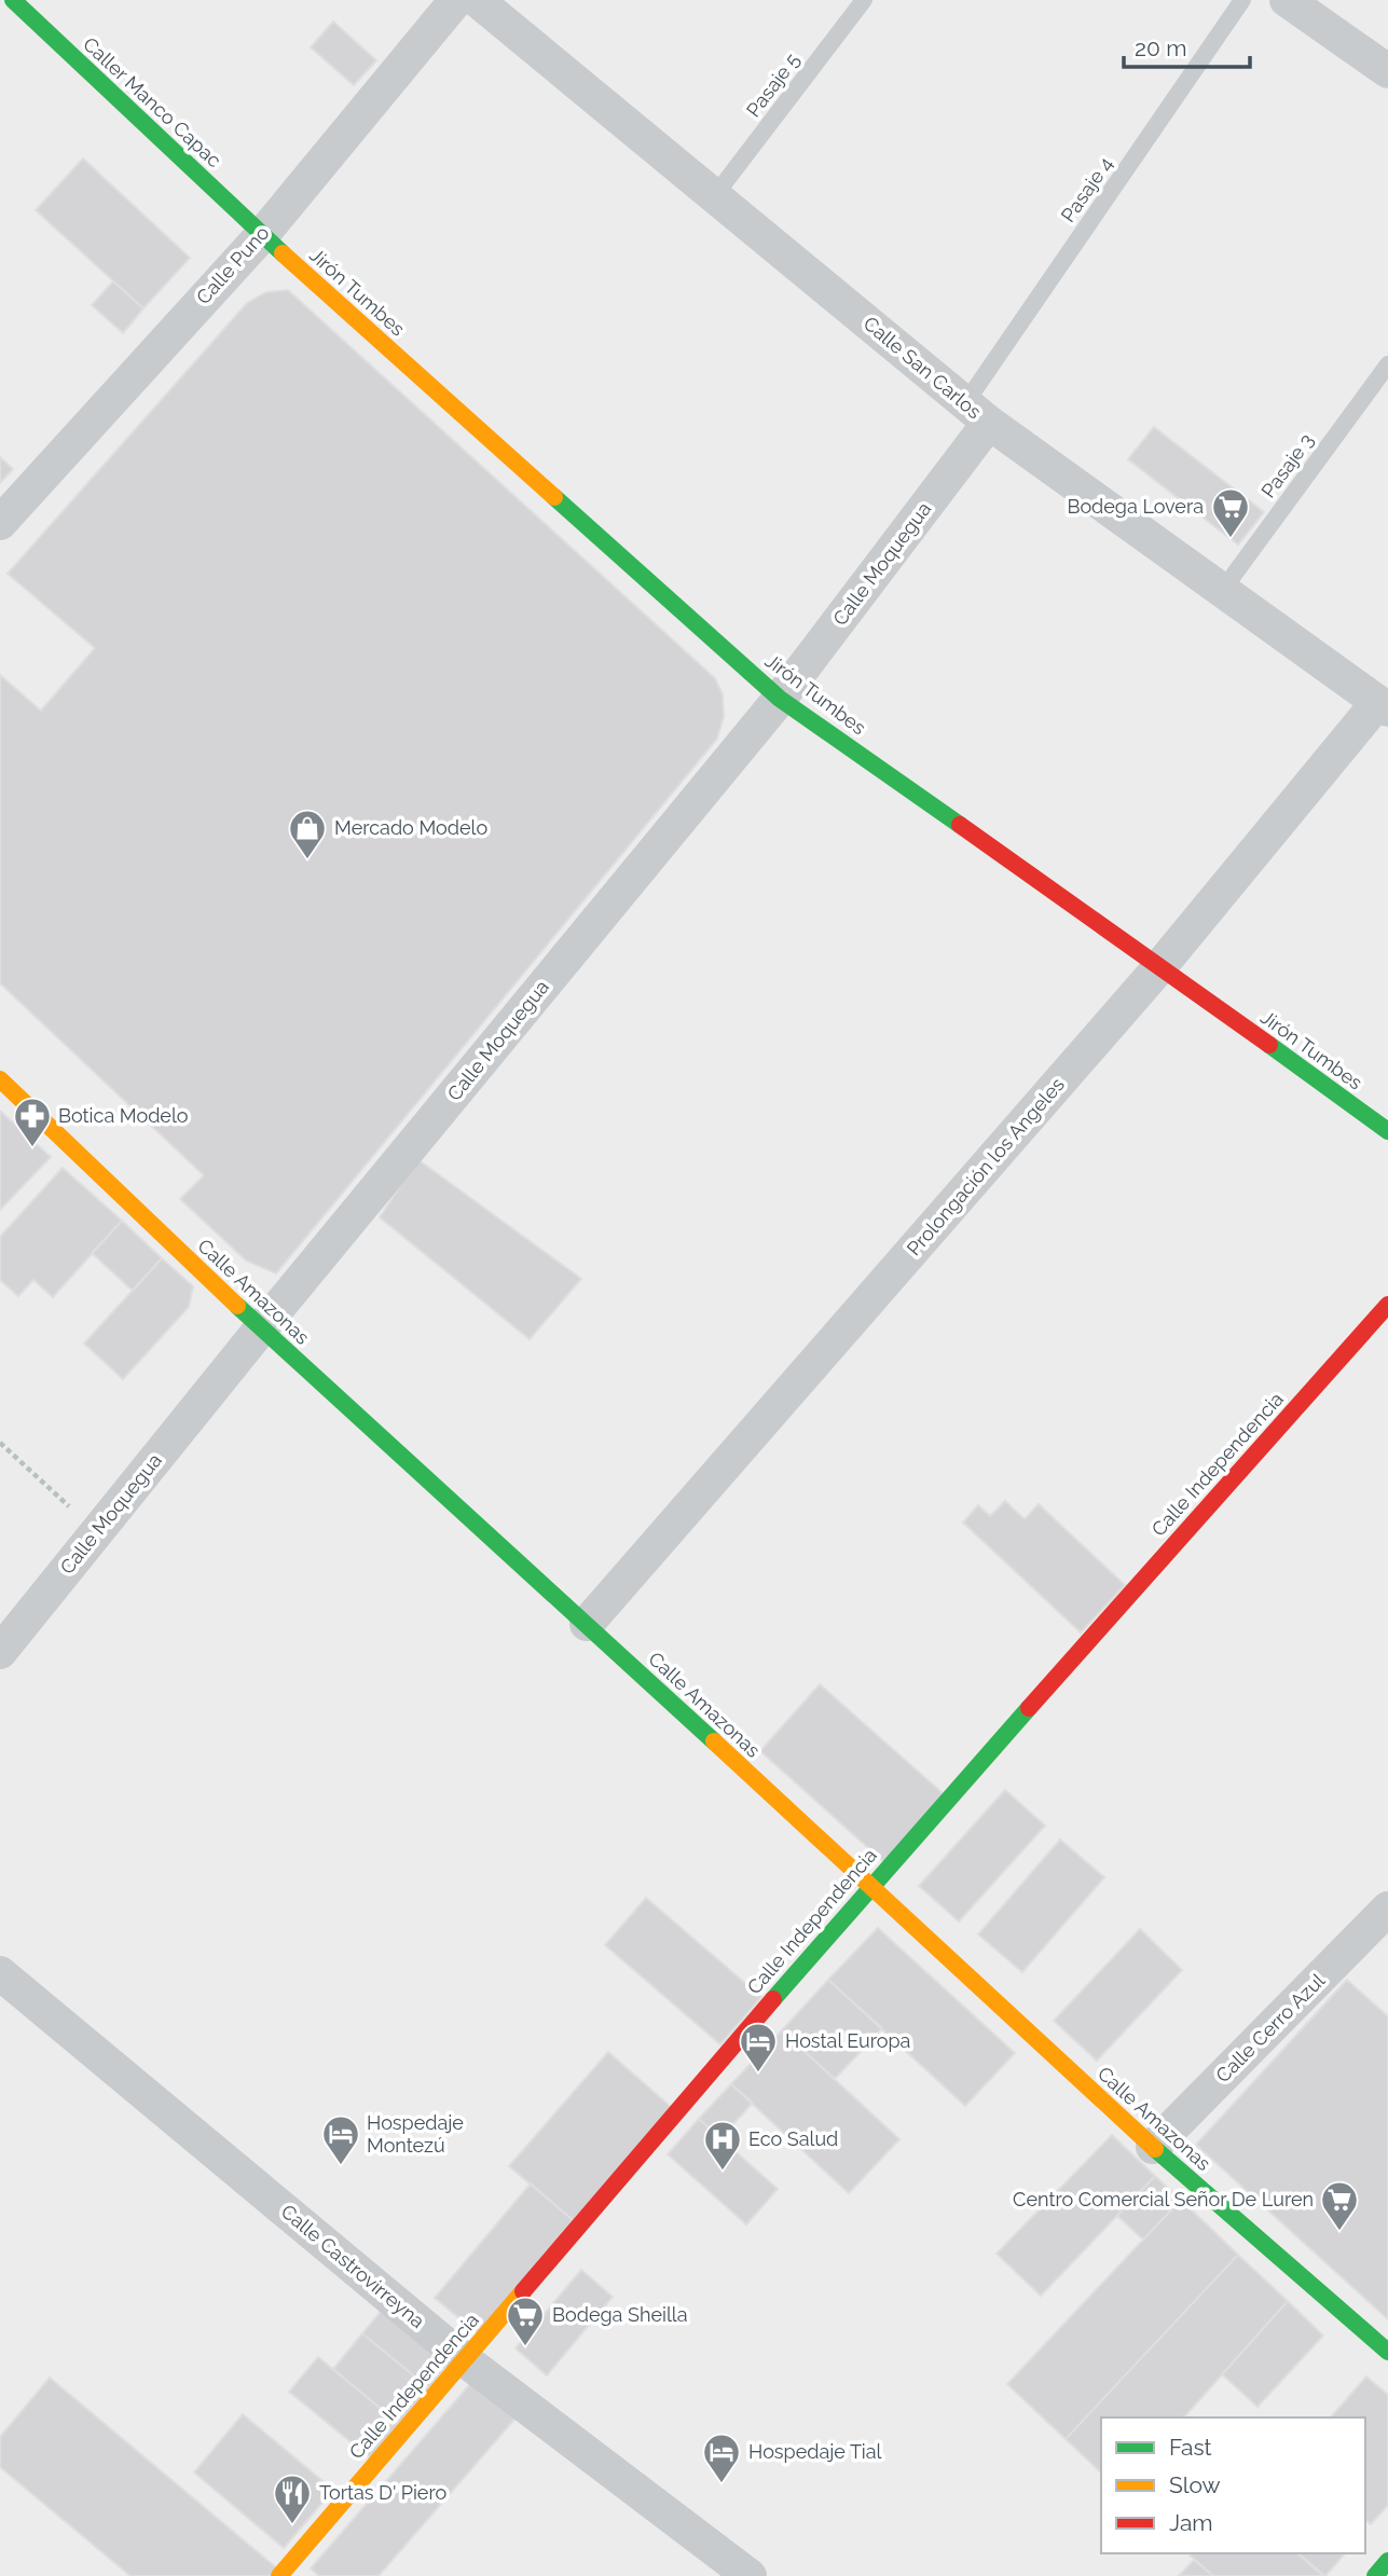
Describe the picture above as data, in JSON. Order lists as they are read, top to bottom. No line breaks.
{"streets":{"street":["Caller Manco Capac","Calle Puno","Jirón Tumbes","Calle San Carlos","Calle Moquegua","Prolongación los Angeles","Calle Amazonas","Calle Independencia","Calle Cerro Azul","Calle Castrovirreyna"],"lane":["Pasaje 5","Pasaje 4","Pasaje 3"]},"crossings":[["Pasaje 5","Calle San Carlos"],["Caller Manco Capac","Calle Puno"],["Caller Manco Capac","Jirón Tumbes"],["Pasaje 4","Calle San Carlos"],["Pasaje 4","Calle Moquegua"],["Calle Puno","Jirón Tumbes"],["Jirón Tumbes","Calle Moquegua"],["Jirón Tumbes","Prolongación los Angeles"],["Calle San Carlos","Pasaje 3"],["Calle San Carlos","Calle Moquegua"],["Calle San Carlos","Prolongación los Angeles"],["Calle Moquegua","Calle Amazonas"],["Prolongación los Angeles","Calle Amazonas"],["Calle Amazonas","Calle Independencia"],["Calle Amazonas","Calle Cerro Azul"],["Calle Independencia","Calle Castrovirreyna"]],"places":{"supermarket":["Bodega Lovera","Centro Comercial Señor De Luren","Bodega Sheilla"],"shop":["Mercado Modelo"],"pharmacy":["Botica Modelo"],"hotel":["Hostal Europa","Hospedaje Montezú","Hospedaje Tial"],"hospital":["Eco Salud"],"restaurant":["Tortas D' Piero"]},"legend":["Fast","Slow","Jam"],"scale_bar":"20 m"}
